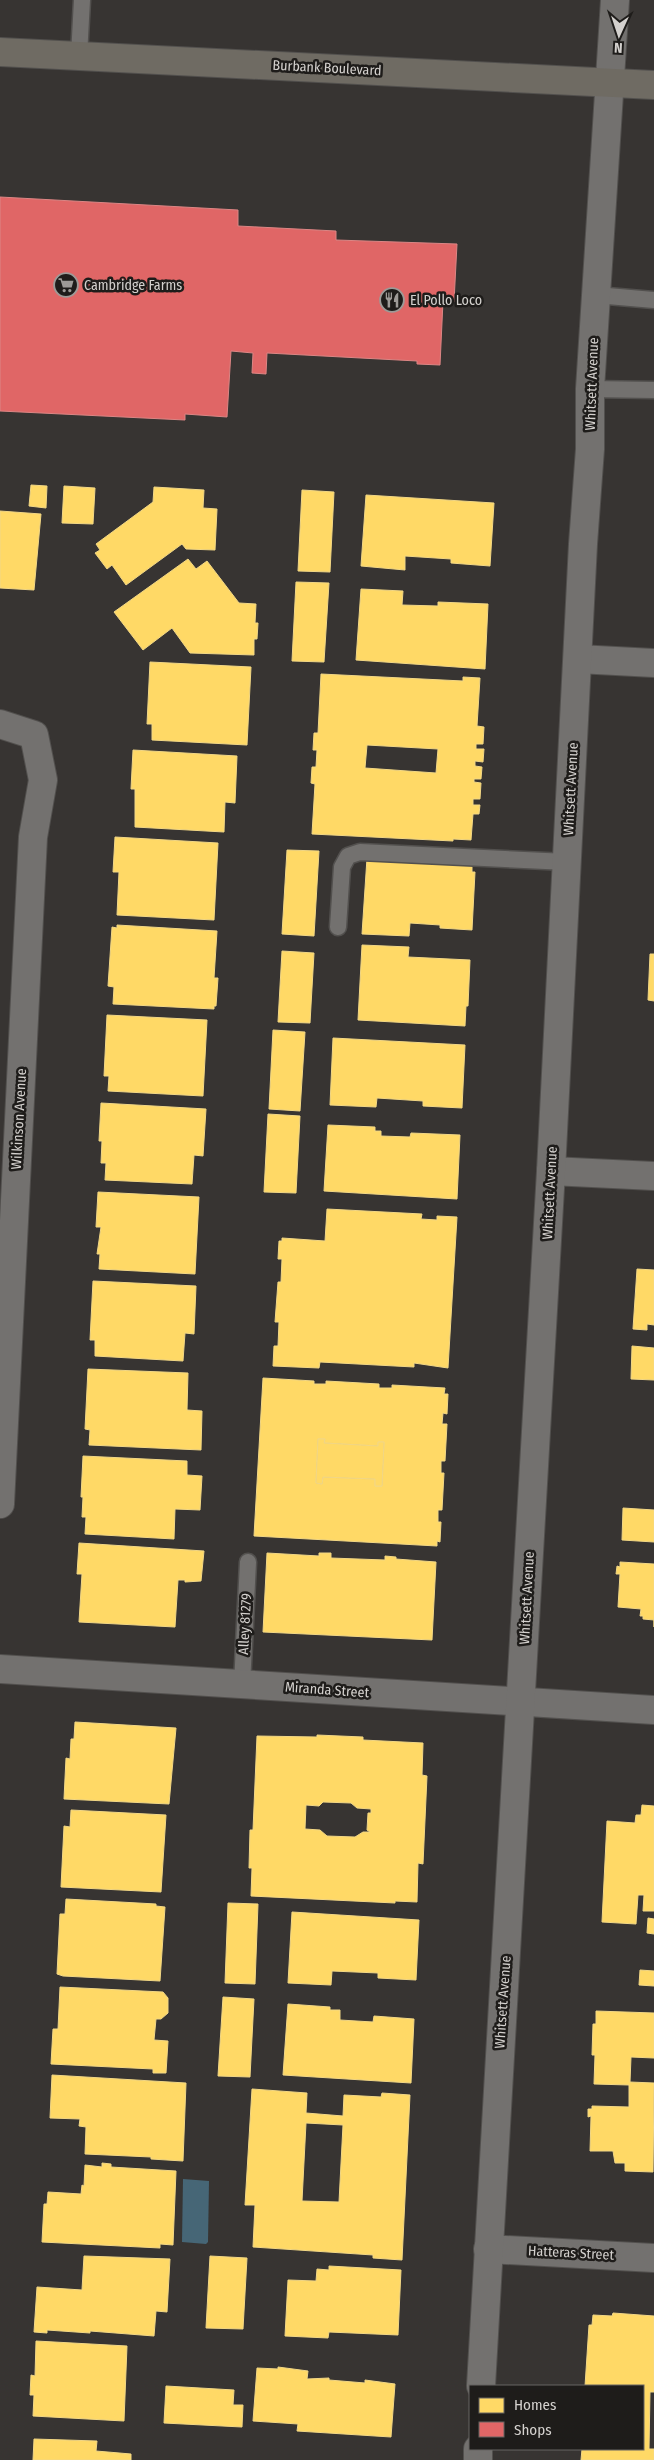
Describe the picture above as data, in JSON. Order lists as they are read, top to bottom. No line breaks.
{"streets":{"main road":["Burbank Boulevard","Whitsett Avenue","Wilkinson Avenue","Miranda Street","Hatteras Street"],"lane":["Alley 81279"]},"crossings":[["Burbank Boulevard","Whitsett Avenue"],["Whitsett Avenue","Miranda Street"],["Whitsett Avenue","Hatteras Street"],["Alley 81279","Miranda Street"]],"places":{"supermarket":["Cambridge Farms"],"restaurant":["El Pollo Loco"]},"legend":["Homes","Shops"],"north":"bottom"}
